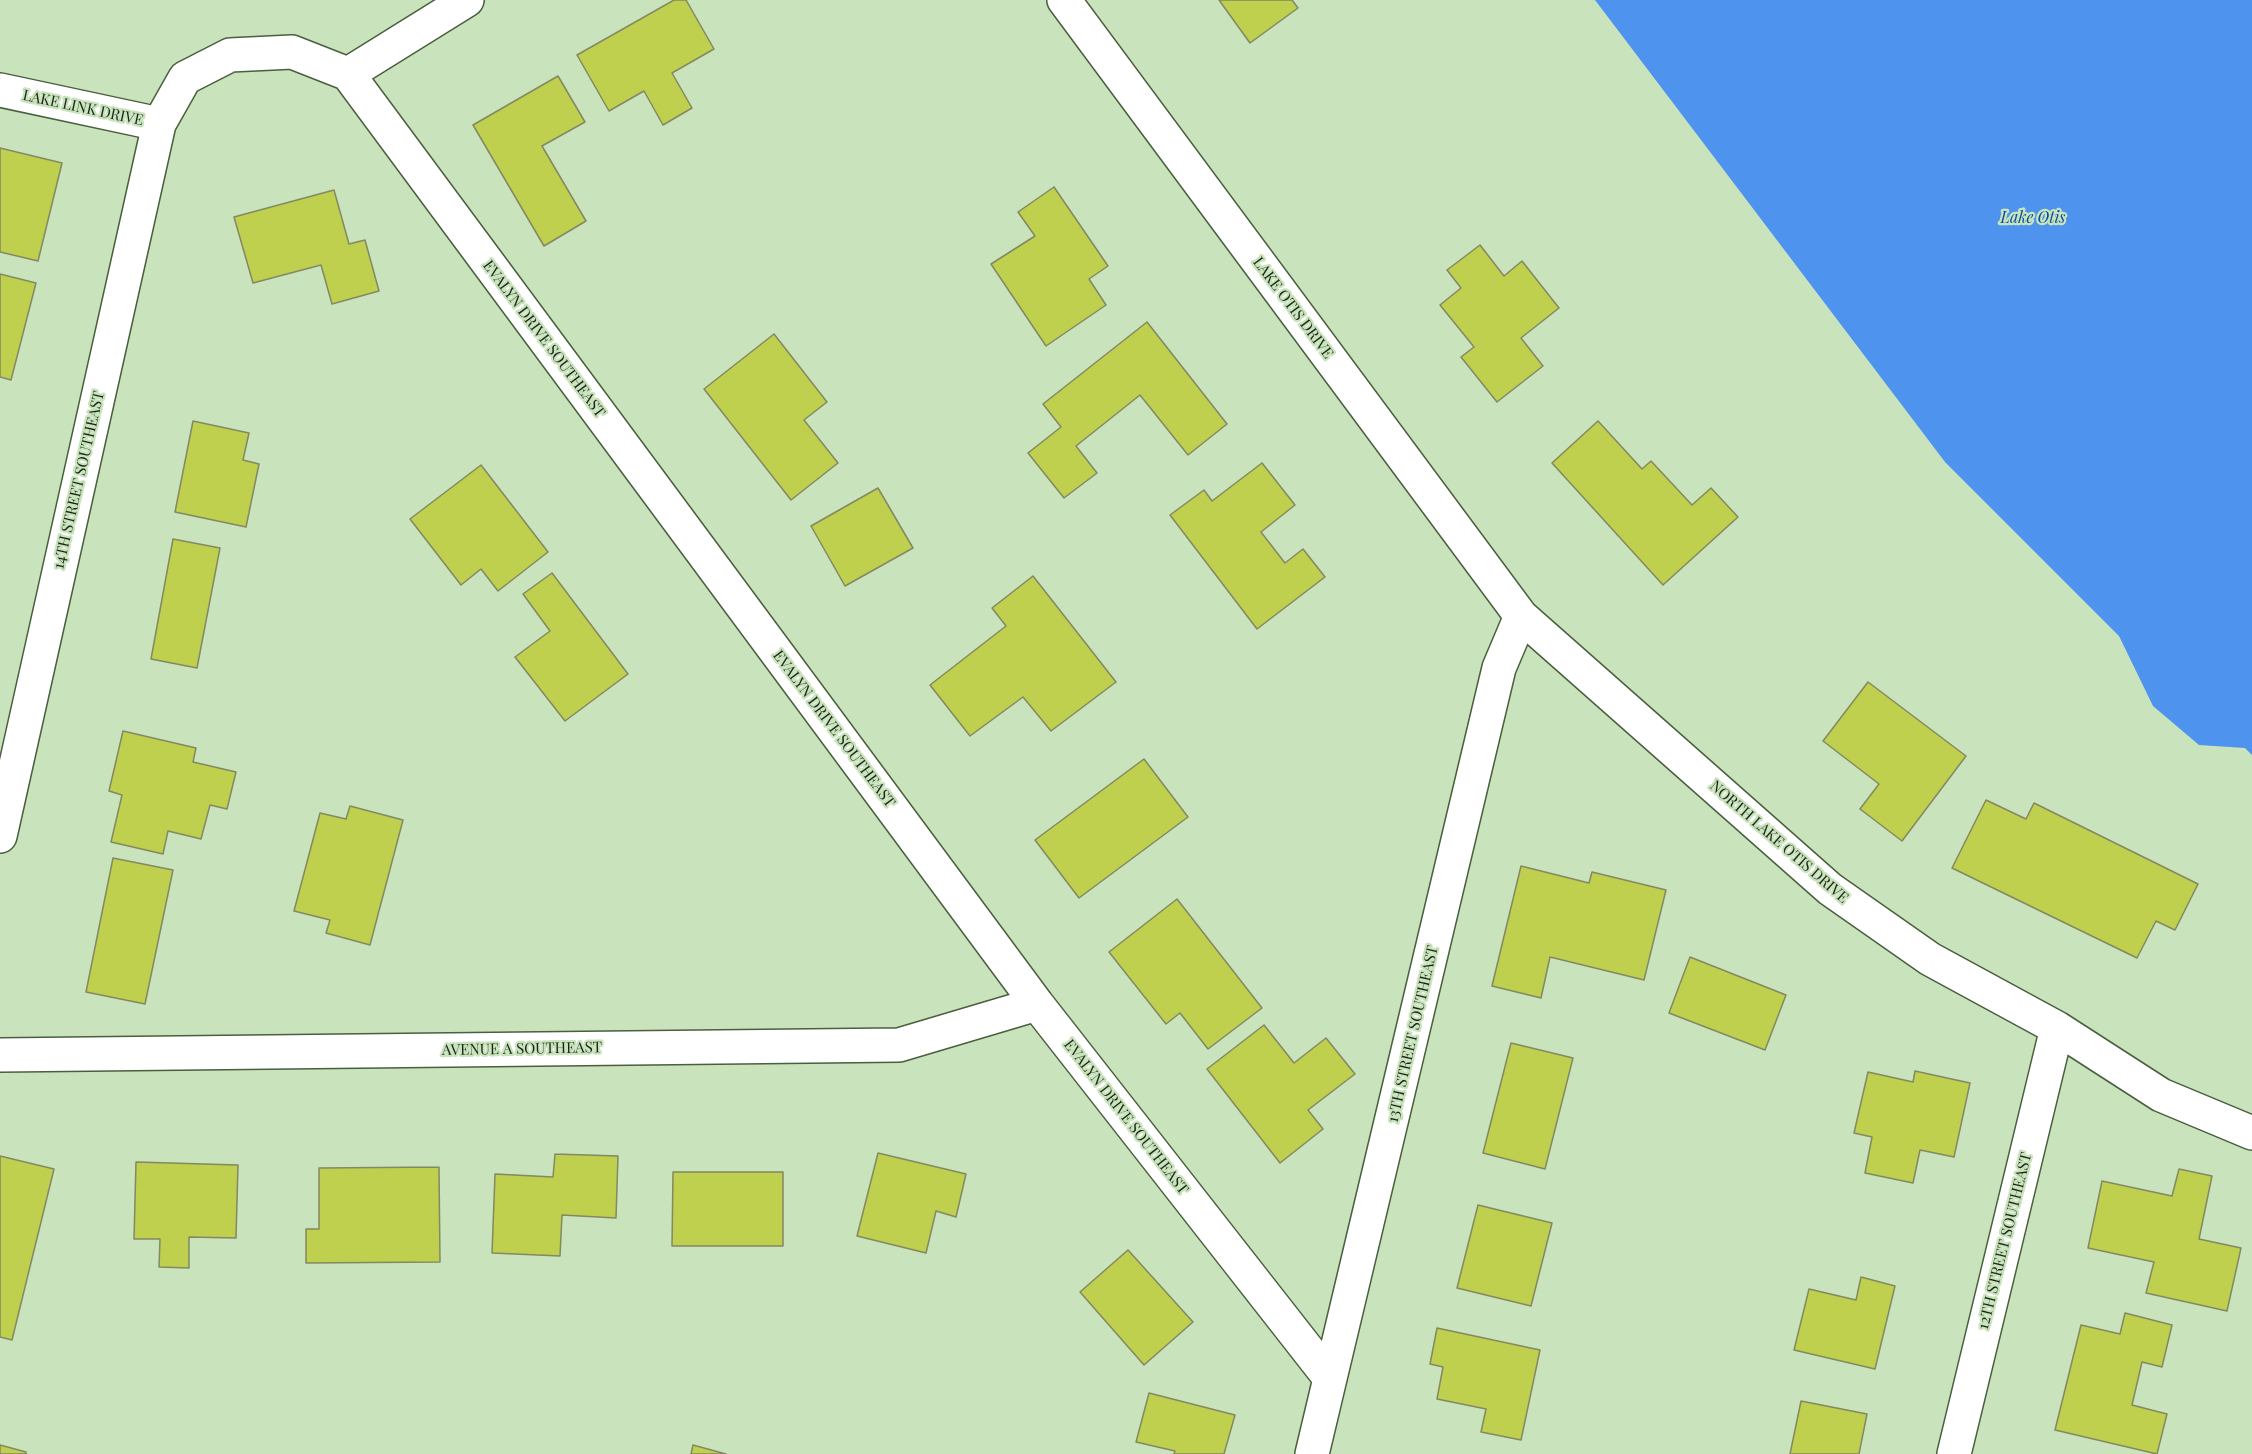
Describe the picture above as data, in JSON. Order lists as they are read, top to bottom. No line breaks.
{"streets":{"street":["LAKE LINK DRIVE","LAKE OTIS DRIVE","EVALYN DRIVE SOUTHEAST","14TH STREET SOUTHEAST","NORTH LAKE OTIS DRIVE","13TH STREET SOUTHEAST","AVENUE A SOUTHEAST","12TH STREET SOUTHEAST"]},"crossings":[["LAKE LINK DRIVE","EVALYN DRIVE SOUTHEAST"],["LAKE LINK DRIVE","14TH STREET SOUTHEAST"],["LAKE OTIS DRIVE","NORTH LAKE OTIS DRIVE"],["LAKE OTIS DRIVE","13TH STREET SOUTHEAST"],["EVALYN DRIVE SOUTHEAST","13TH STREET SOUTHEAST"],["EVALYN DRIVE SOUTHEAST","AVENUE A SOUTHEAST"],["NORTH LAKE OTIS DRIVE","13TH STREET SOUTHEAST"],["NORTH LAKE OTIS DRIVE","12TH STREET SOUTHEAST"]],"water":["Lake Otis"]}
